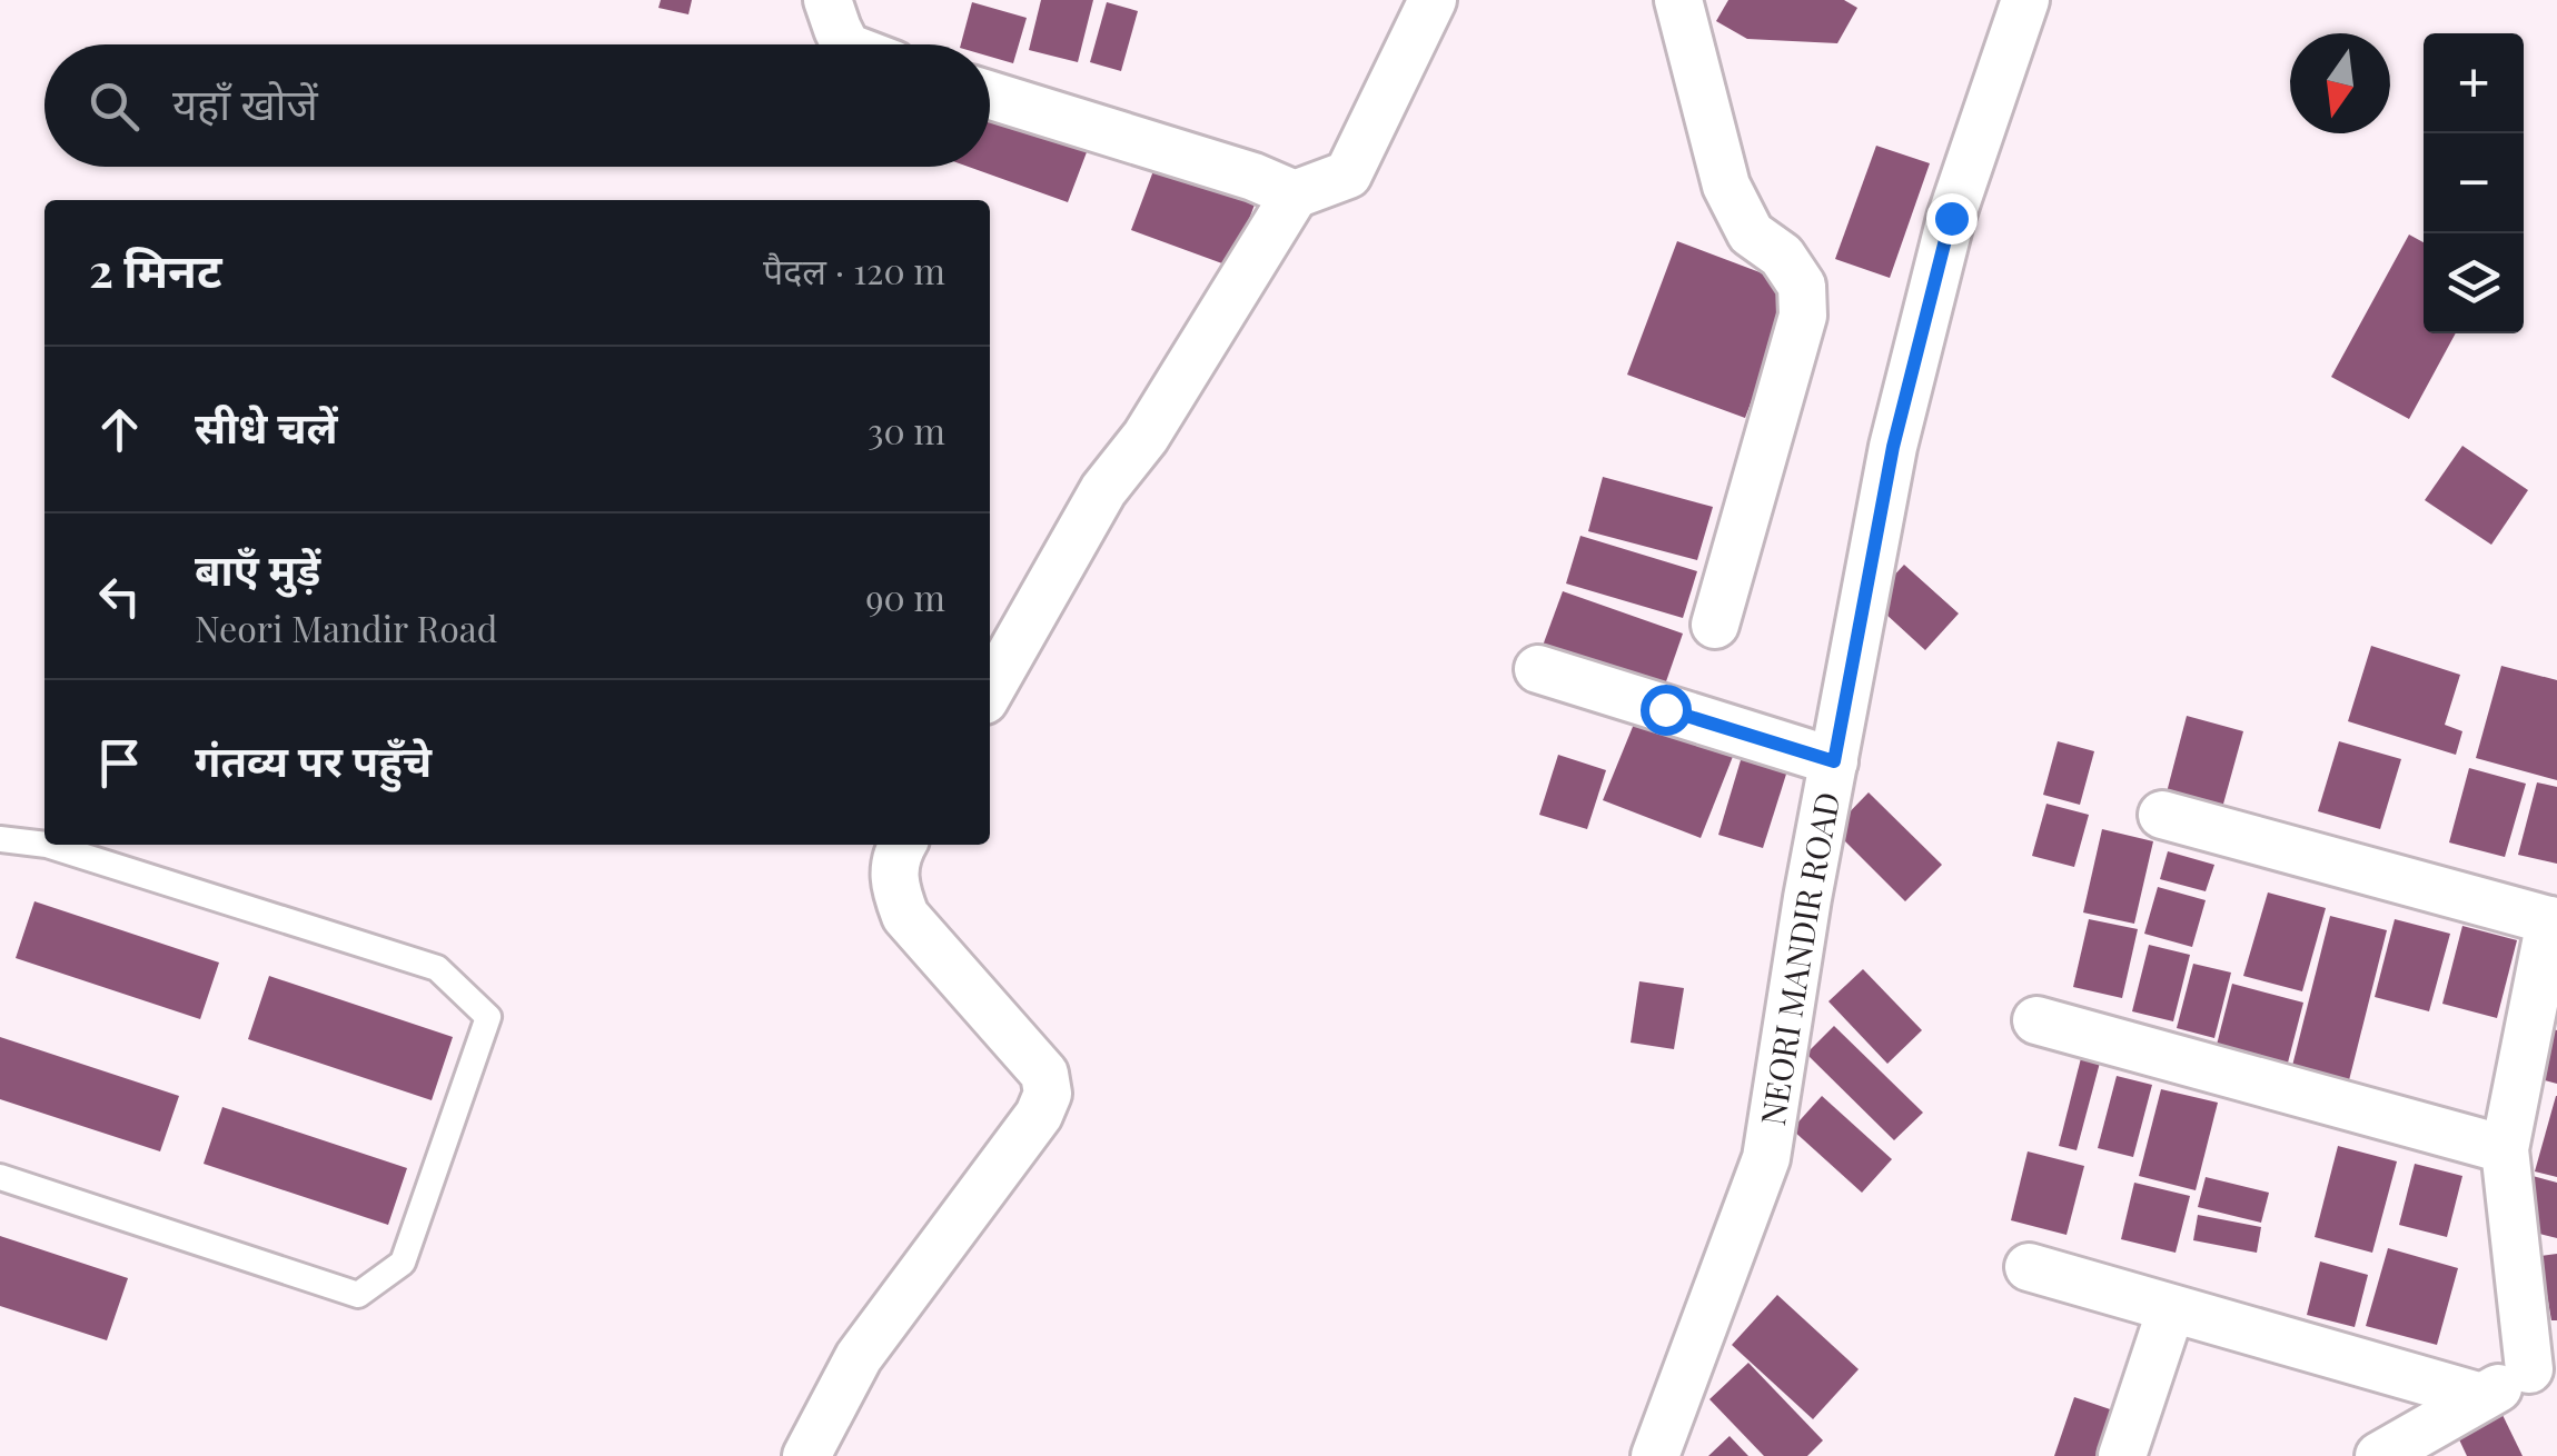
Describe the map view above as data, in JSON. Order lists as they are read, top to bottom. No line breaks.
{"streets":{"street":["NEORI MANDIR ROAD"]},"north":"bottom","page":{"map_buttons":["+","−"],"search":"यहाँ खोजें","heading":["2 मिनट","पैदल · 120 m"],"list":[["सीधे चलें","30 m"],["बाएँ मुड़ें","Neori Mandir Road","90 m"],"गंतव्य पर पहुँचे"]}}
